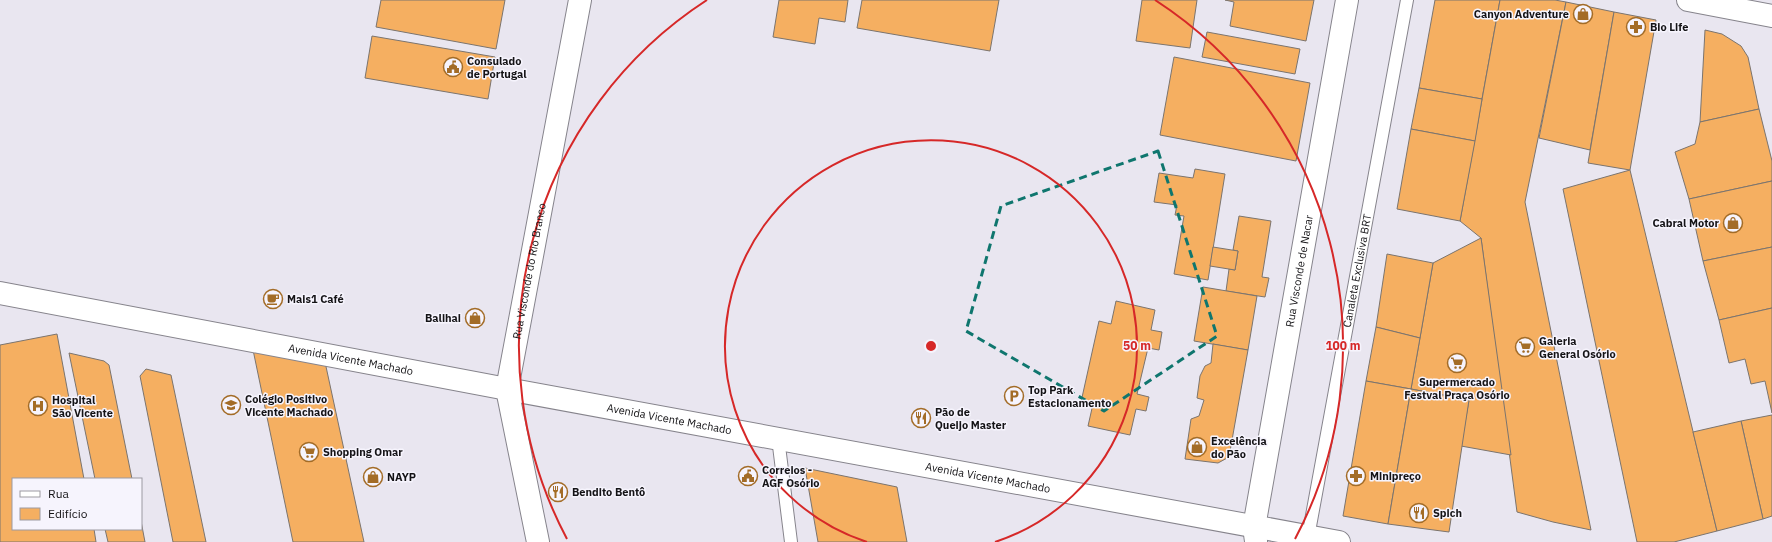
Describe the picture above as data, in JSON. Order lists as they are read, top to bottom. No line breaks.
{"streets":{"street":["Rua Visconde do Rio Branco","Rua Visconde de Nacar","Avenida Vicente Machado"],"lane":["Canaleta Exclusiva BRT"]},"crossings":[["Rua Visconde do Rio Branco","Avenida Vicente Machado"],["Rua Visconde de Nacar","Avenida Vicente Machado"],["Canaleta Exclusiva BRT","Avenida Vicente Machado"]],"places":{"shop":["Canyon Adventure","Cabral Motor","Balihai","Excelência do Pão","NAYP"],"pharmacy":["Bio Life","Minipreço"],"public building":["Consulado de Portugal","Correios - AGF Osório"],"cafe":["Mais1 Café"],"supermarket":["Galeria General Osório","Supermercado Festval Praça Osório","Shopping Omar"],"parking":["Top Park Estacionamento"],"school or university":["Colégio Positivo Vicente Machado"],"hospital":["Hospital São Vicente"],"restaurant":["Pão de Queijo Master","Bendito Bentô","Spich"]},"legend":["Rua","Edifício"],"rings":["50 m","100 m"]}
